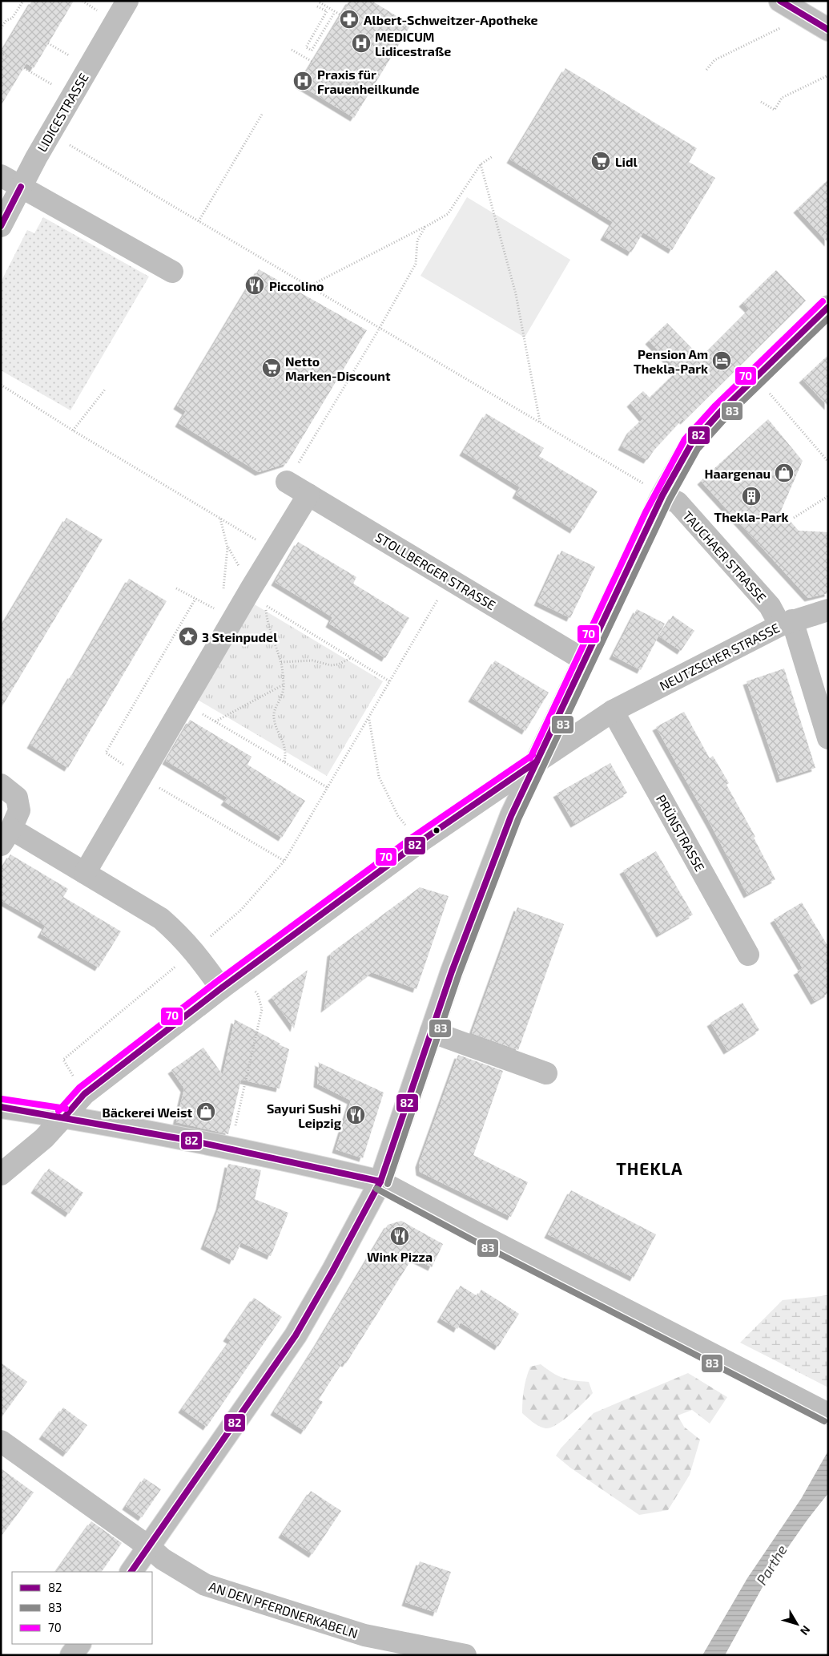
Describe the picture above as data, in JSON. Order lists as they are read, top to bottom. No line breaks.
{"streets":{"street":["LIDICESTRASSE","TAUCHAER STRASSE","STOLLBERGER STRASSE","NEUTZSCHER STRASSE","PRÜNSTRASSE","AN DEN PFERDNERKABELN"]},"crossings":[["TAUCHAER STRASSE","NEUTZSCHER STRASSE"],["NEUTZSCHER STRASSE","PRÜNSTRASSE"]],"districts":["THEKLA"],"water":["Parthe"],"places":{"pharmacy":["Albert-Schweitzer-Apotheke"],"hospital":["MEDICUM Lidicestraße","Praxis für Frauenheilkunde"],"supermarket":["Lidl","Netto Marken-Discount"],"restaurant":["Piccolino","Sayuri Sushi Leipzig","Wink Pizza"],"hotel":["Pension Am Thekla-Park"],"shop":["Haargenau","Bäckerei Weist"],"building":["Thekla-Park"],"place":["3 Steinpudel"]},"lines":["transit line 82","transit line 70","transit line 83"],"legend":["82","83","70"],"north":"bottom right"}
